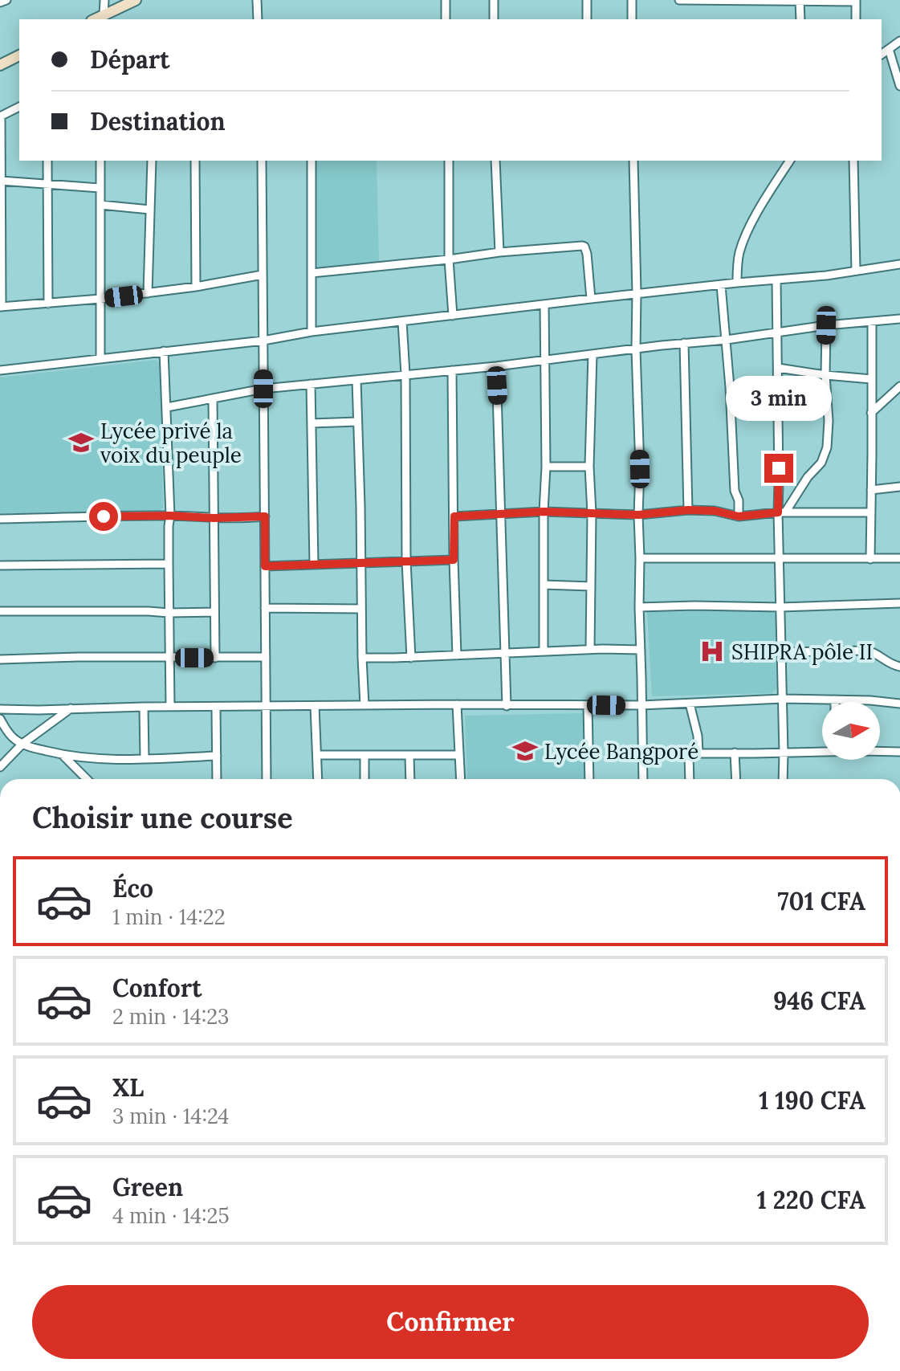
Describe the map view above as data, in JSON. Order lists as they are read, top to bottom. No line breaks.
{"places":{"school or university":["Lycée privé la voix du peuple","Lycée Bangporé"],"hospital":["SHIPRA pôle II"]},"north":"right","page":{"banner":["Départ","Destination"],"bubble":"3 min","heading":"Choisir une course","list":[{"name":"Éco","note":"1 min · 14:22","value":"701 CFA"},{"name":"Confort","note":"2 min · 14:23","value":"946 CFA"},{"name":"XL","note":"3 min · 14:24","value":"1 190 CFA"},{"name":"Green","note":"4 min · 14:25","value":"1 220 CFA"}],"buttons":"Confirmer"}}
